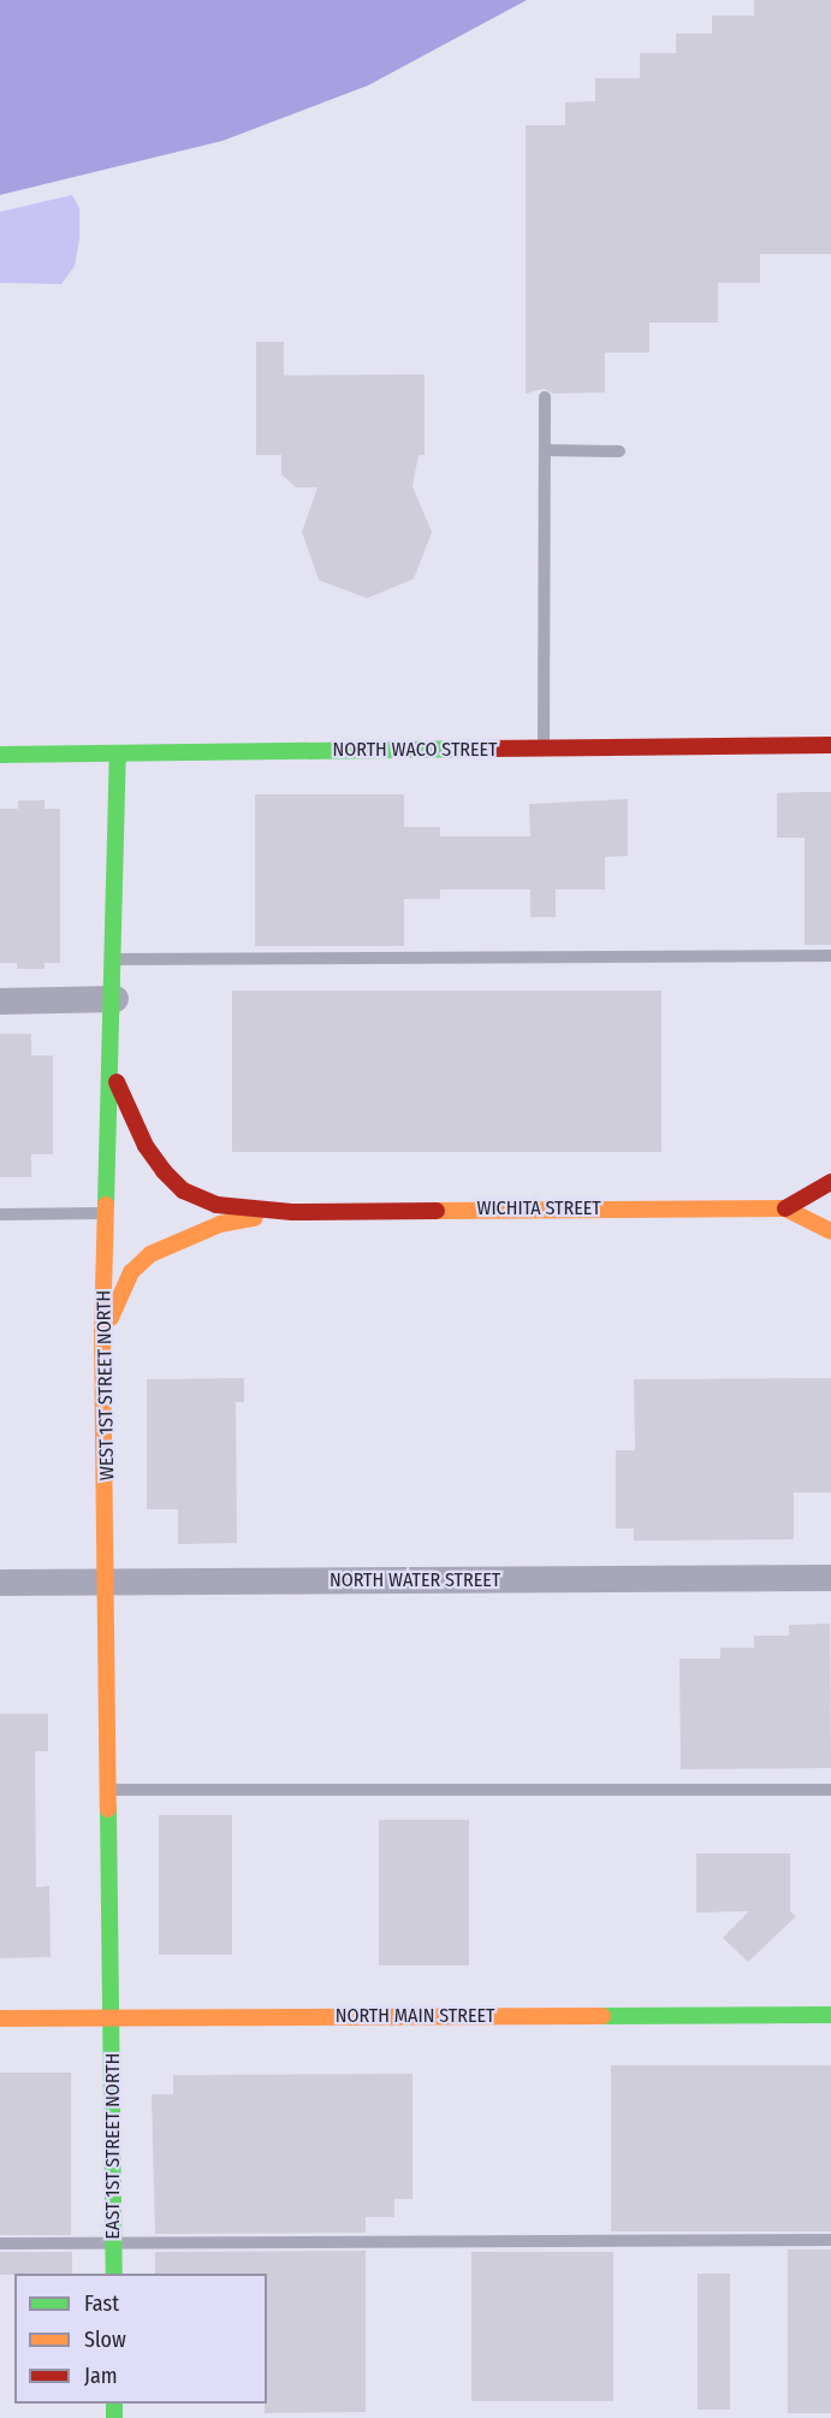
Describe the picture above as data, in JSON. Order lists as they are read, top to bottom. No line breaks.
{"streets":{"street":["NORTH WACO STREET","WICHITA STREET","WEST 1ST STREET NORTH","NORTH WATER STREET","NORTH MAIN STREET","EAST 1ST STREET NORTH"]},"crossings":[["NORTH WACO STREET","WEST 1ST STREET NORTH"],["WEST 1ST STREET NORTH","NORTH WATER STREET"],["WEST 1ST STREET NORTH","NORTH MAIN STREET"],["WEST 1ST STREET NORTH","EAST 1ST STREET NORTH"],["NORTH MAIN STREET","EAST 1ST STREET NORTH"]],"legend":["Fast","Slow","Jam"]}
